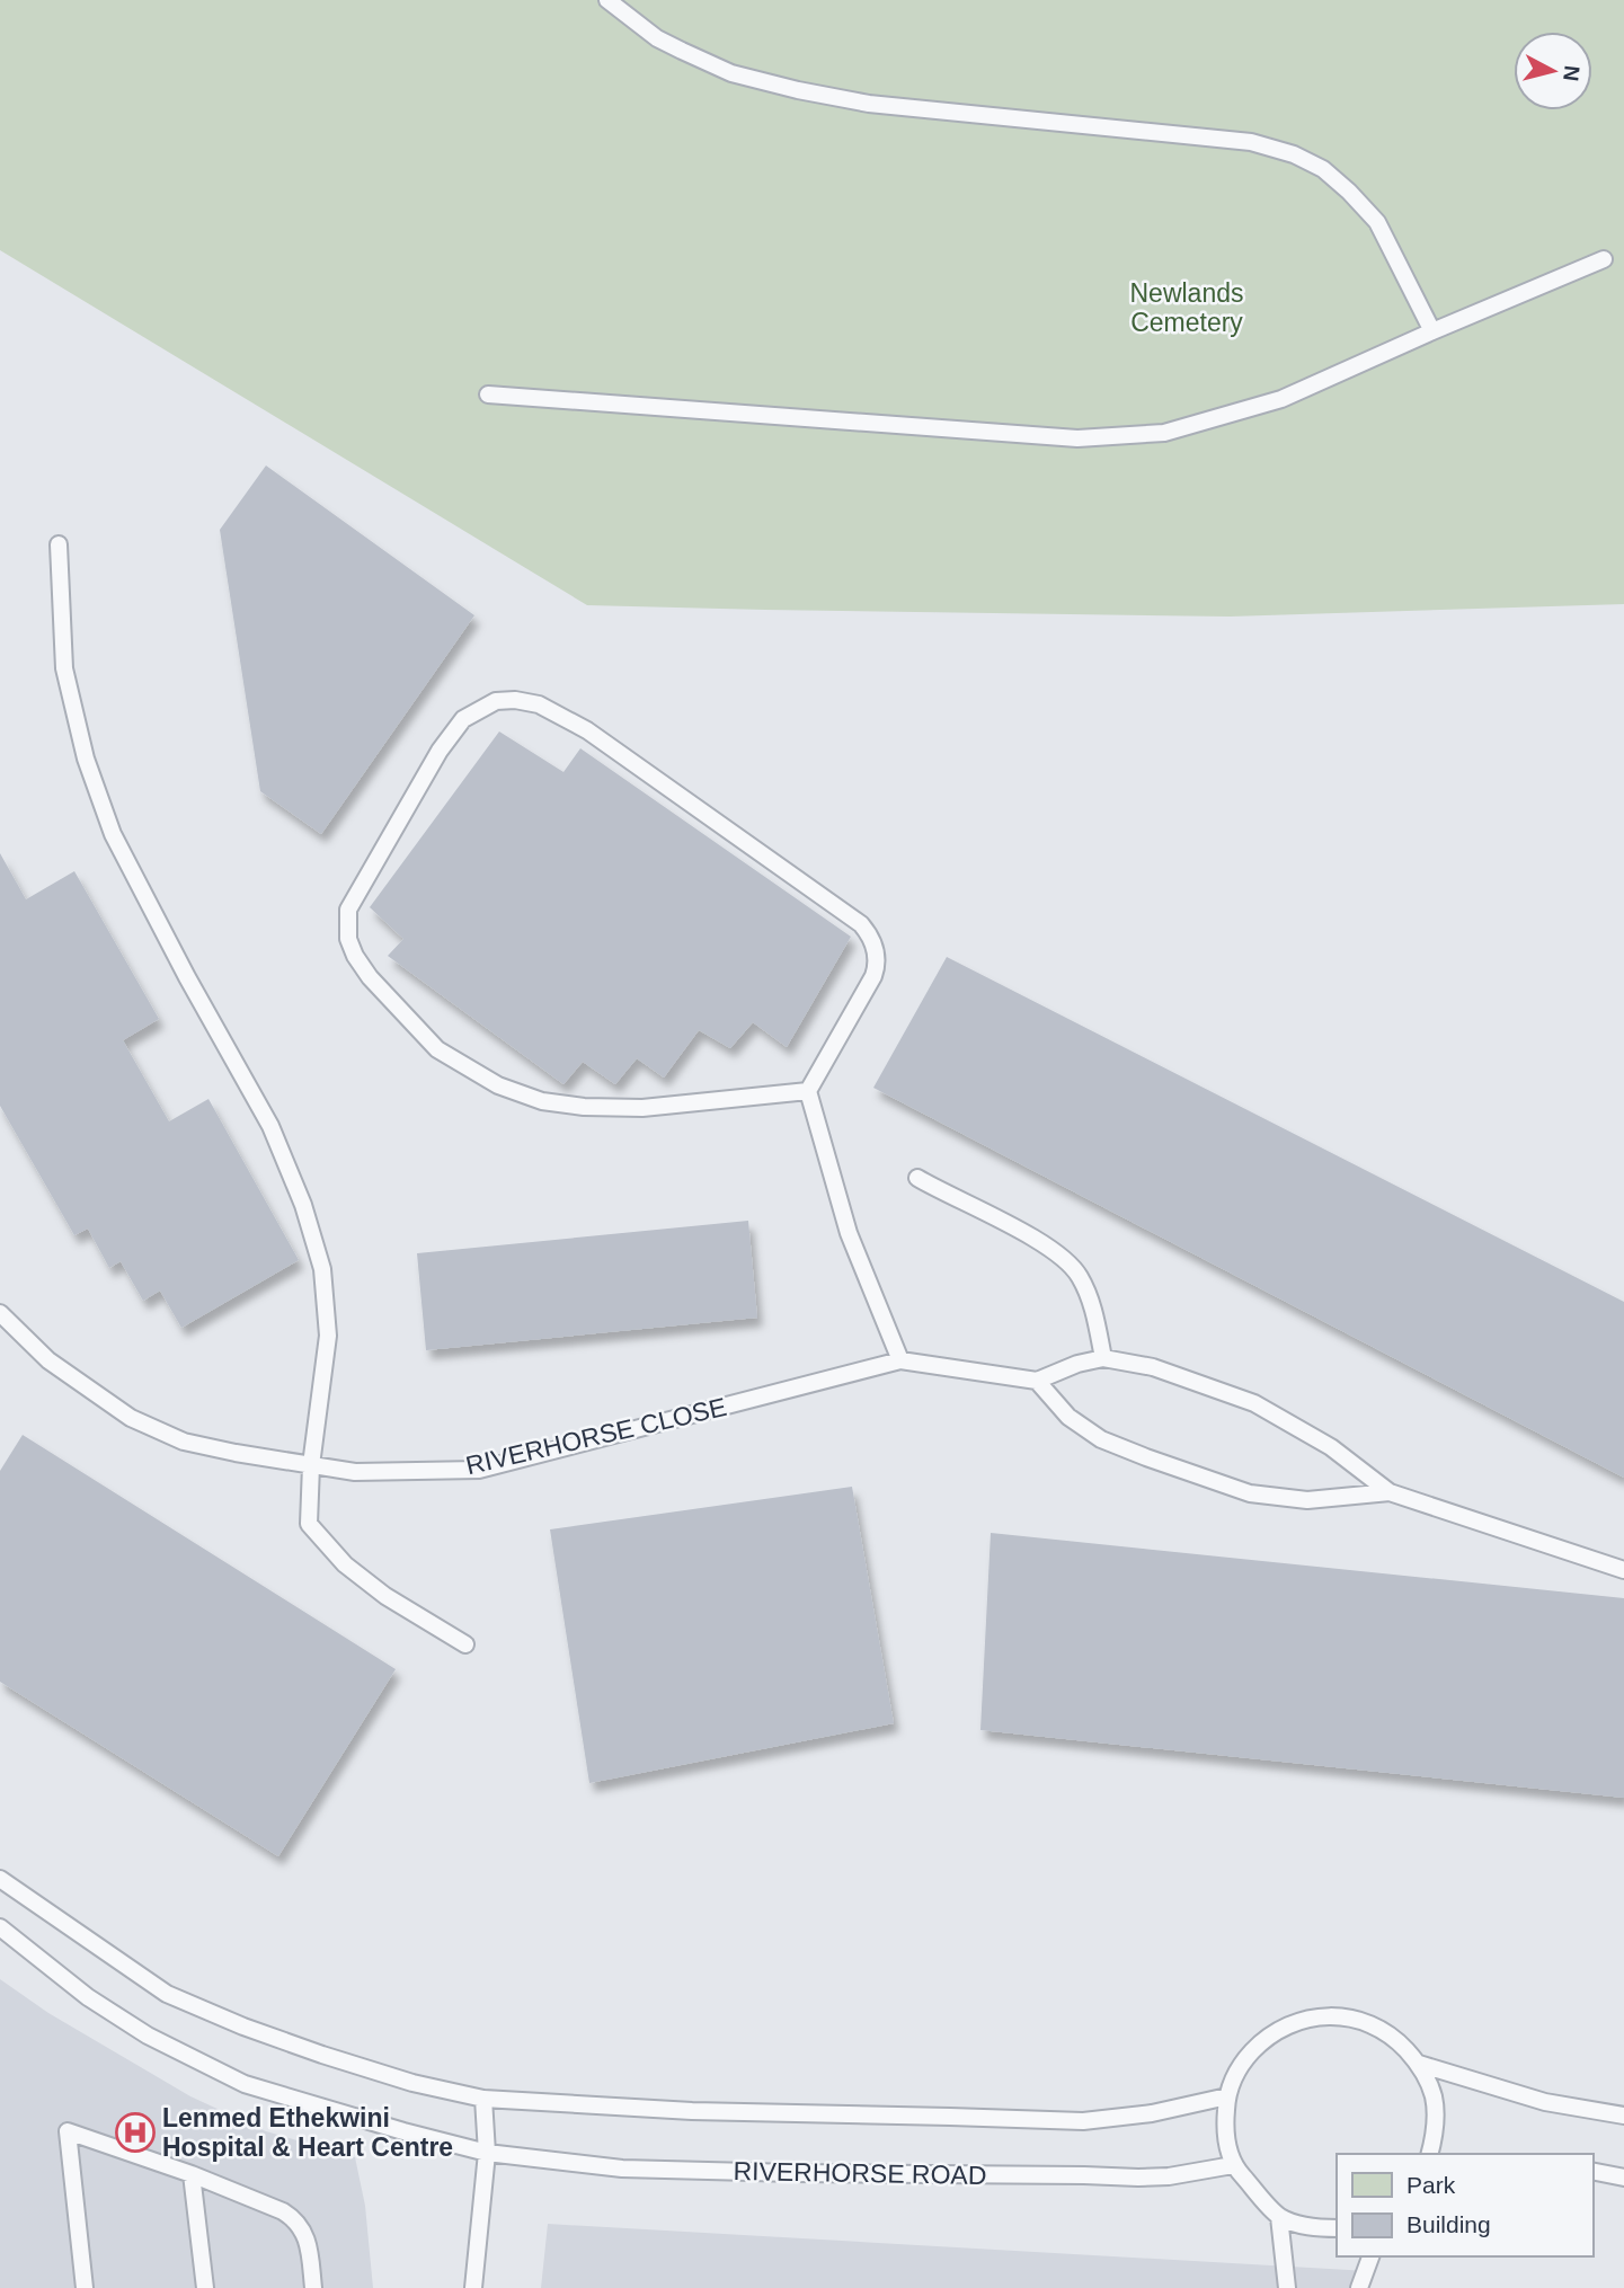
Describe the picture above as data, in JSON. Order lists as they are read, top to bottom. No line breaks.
{"streets":{"lane":["RIVERHORSE CLOSE","RIVERHORSE ROAD"]},"parks":["Newlands Cemetery"],"places":{"hospital":["Lenmed Ethekwini Hospital & Heart Centre"]},"legend":["Park","Building"],"north":"right"}
